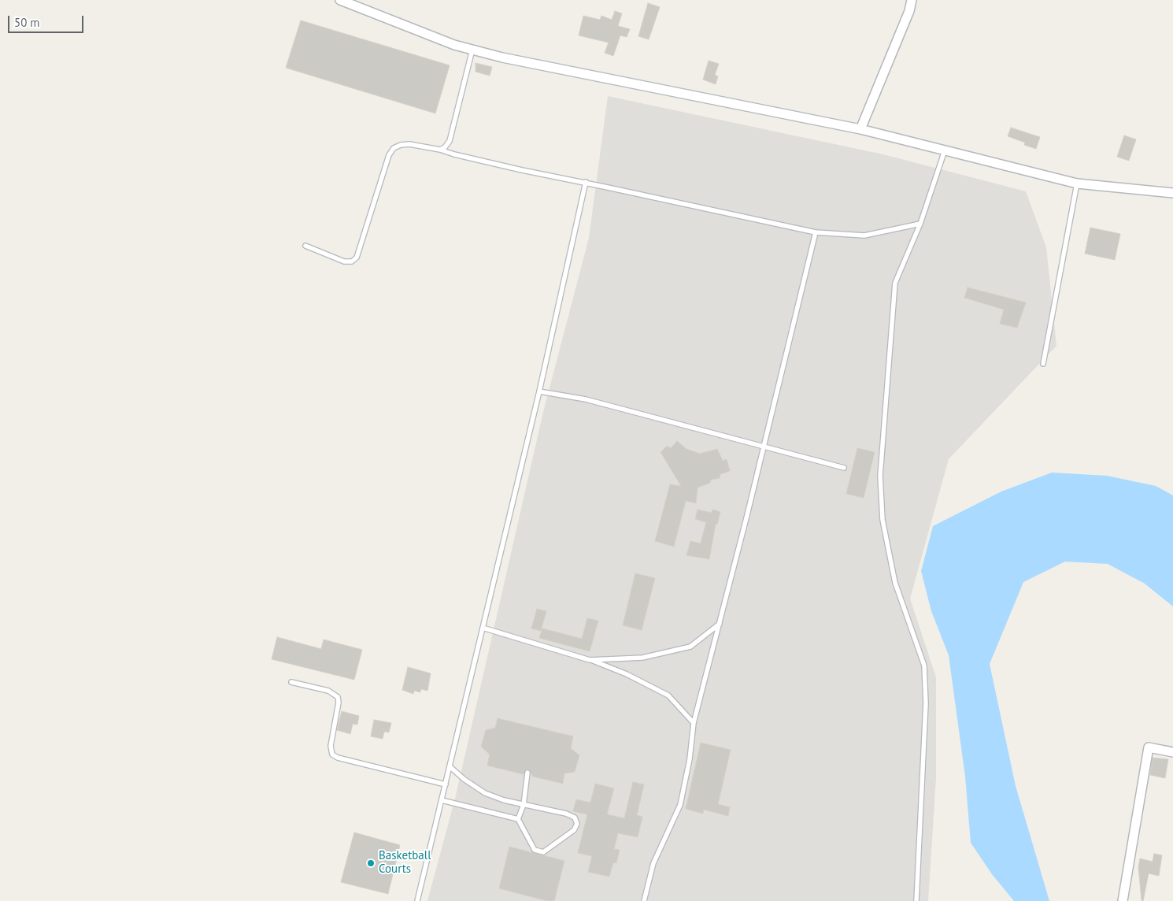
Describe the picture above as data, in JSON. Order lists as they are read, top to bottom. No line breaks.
{"places":["Basketball Courts"],"scale_bar":"50 m"}
